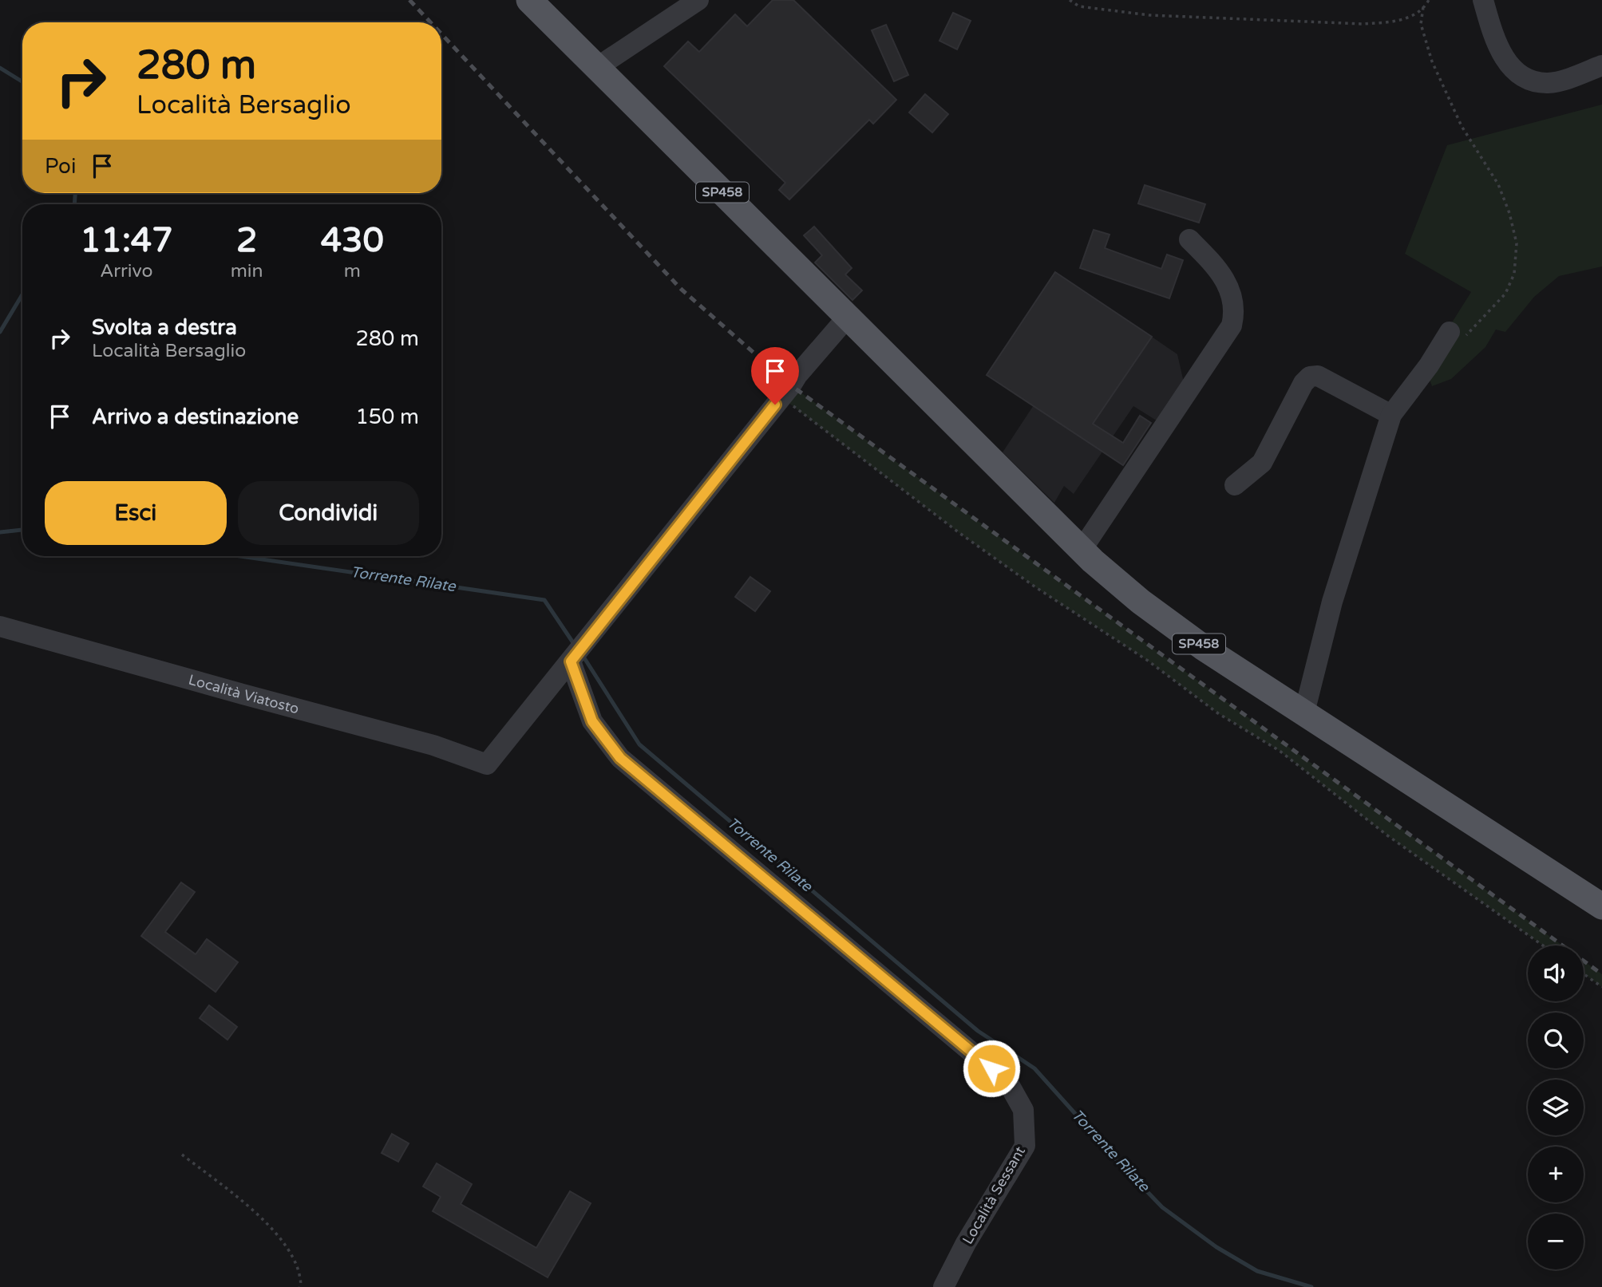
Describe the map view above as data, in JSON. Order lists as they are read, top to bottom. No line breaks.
{"streets":{"main road":["SP458"],"street":["Località Viatosto","Località Sessant"]},"crossings":[["Località Viatosto","Località Sessant"]],"water":["Torrente Rilate"],"page":{"turn":["280 m","Località Bersaglio"],"then":"Poi","eta":["11:47","Arrivo","2","min","430","m"],"list":[{"name":"Svolta a destra","note":"Località Bersaglio","value":"280 m"},{"name":"Arrivo a destinazione","value":"150 m"}],"buttons":["Esci","Condividi"],"map_buttons":["+","−"]}}
